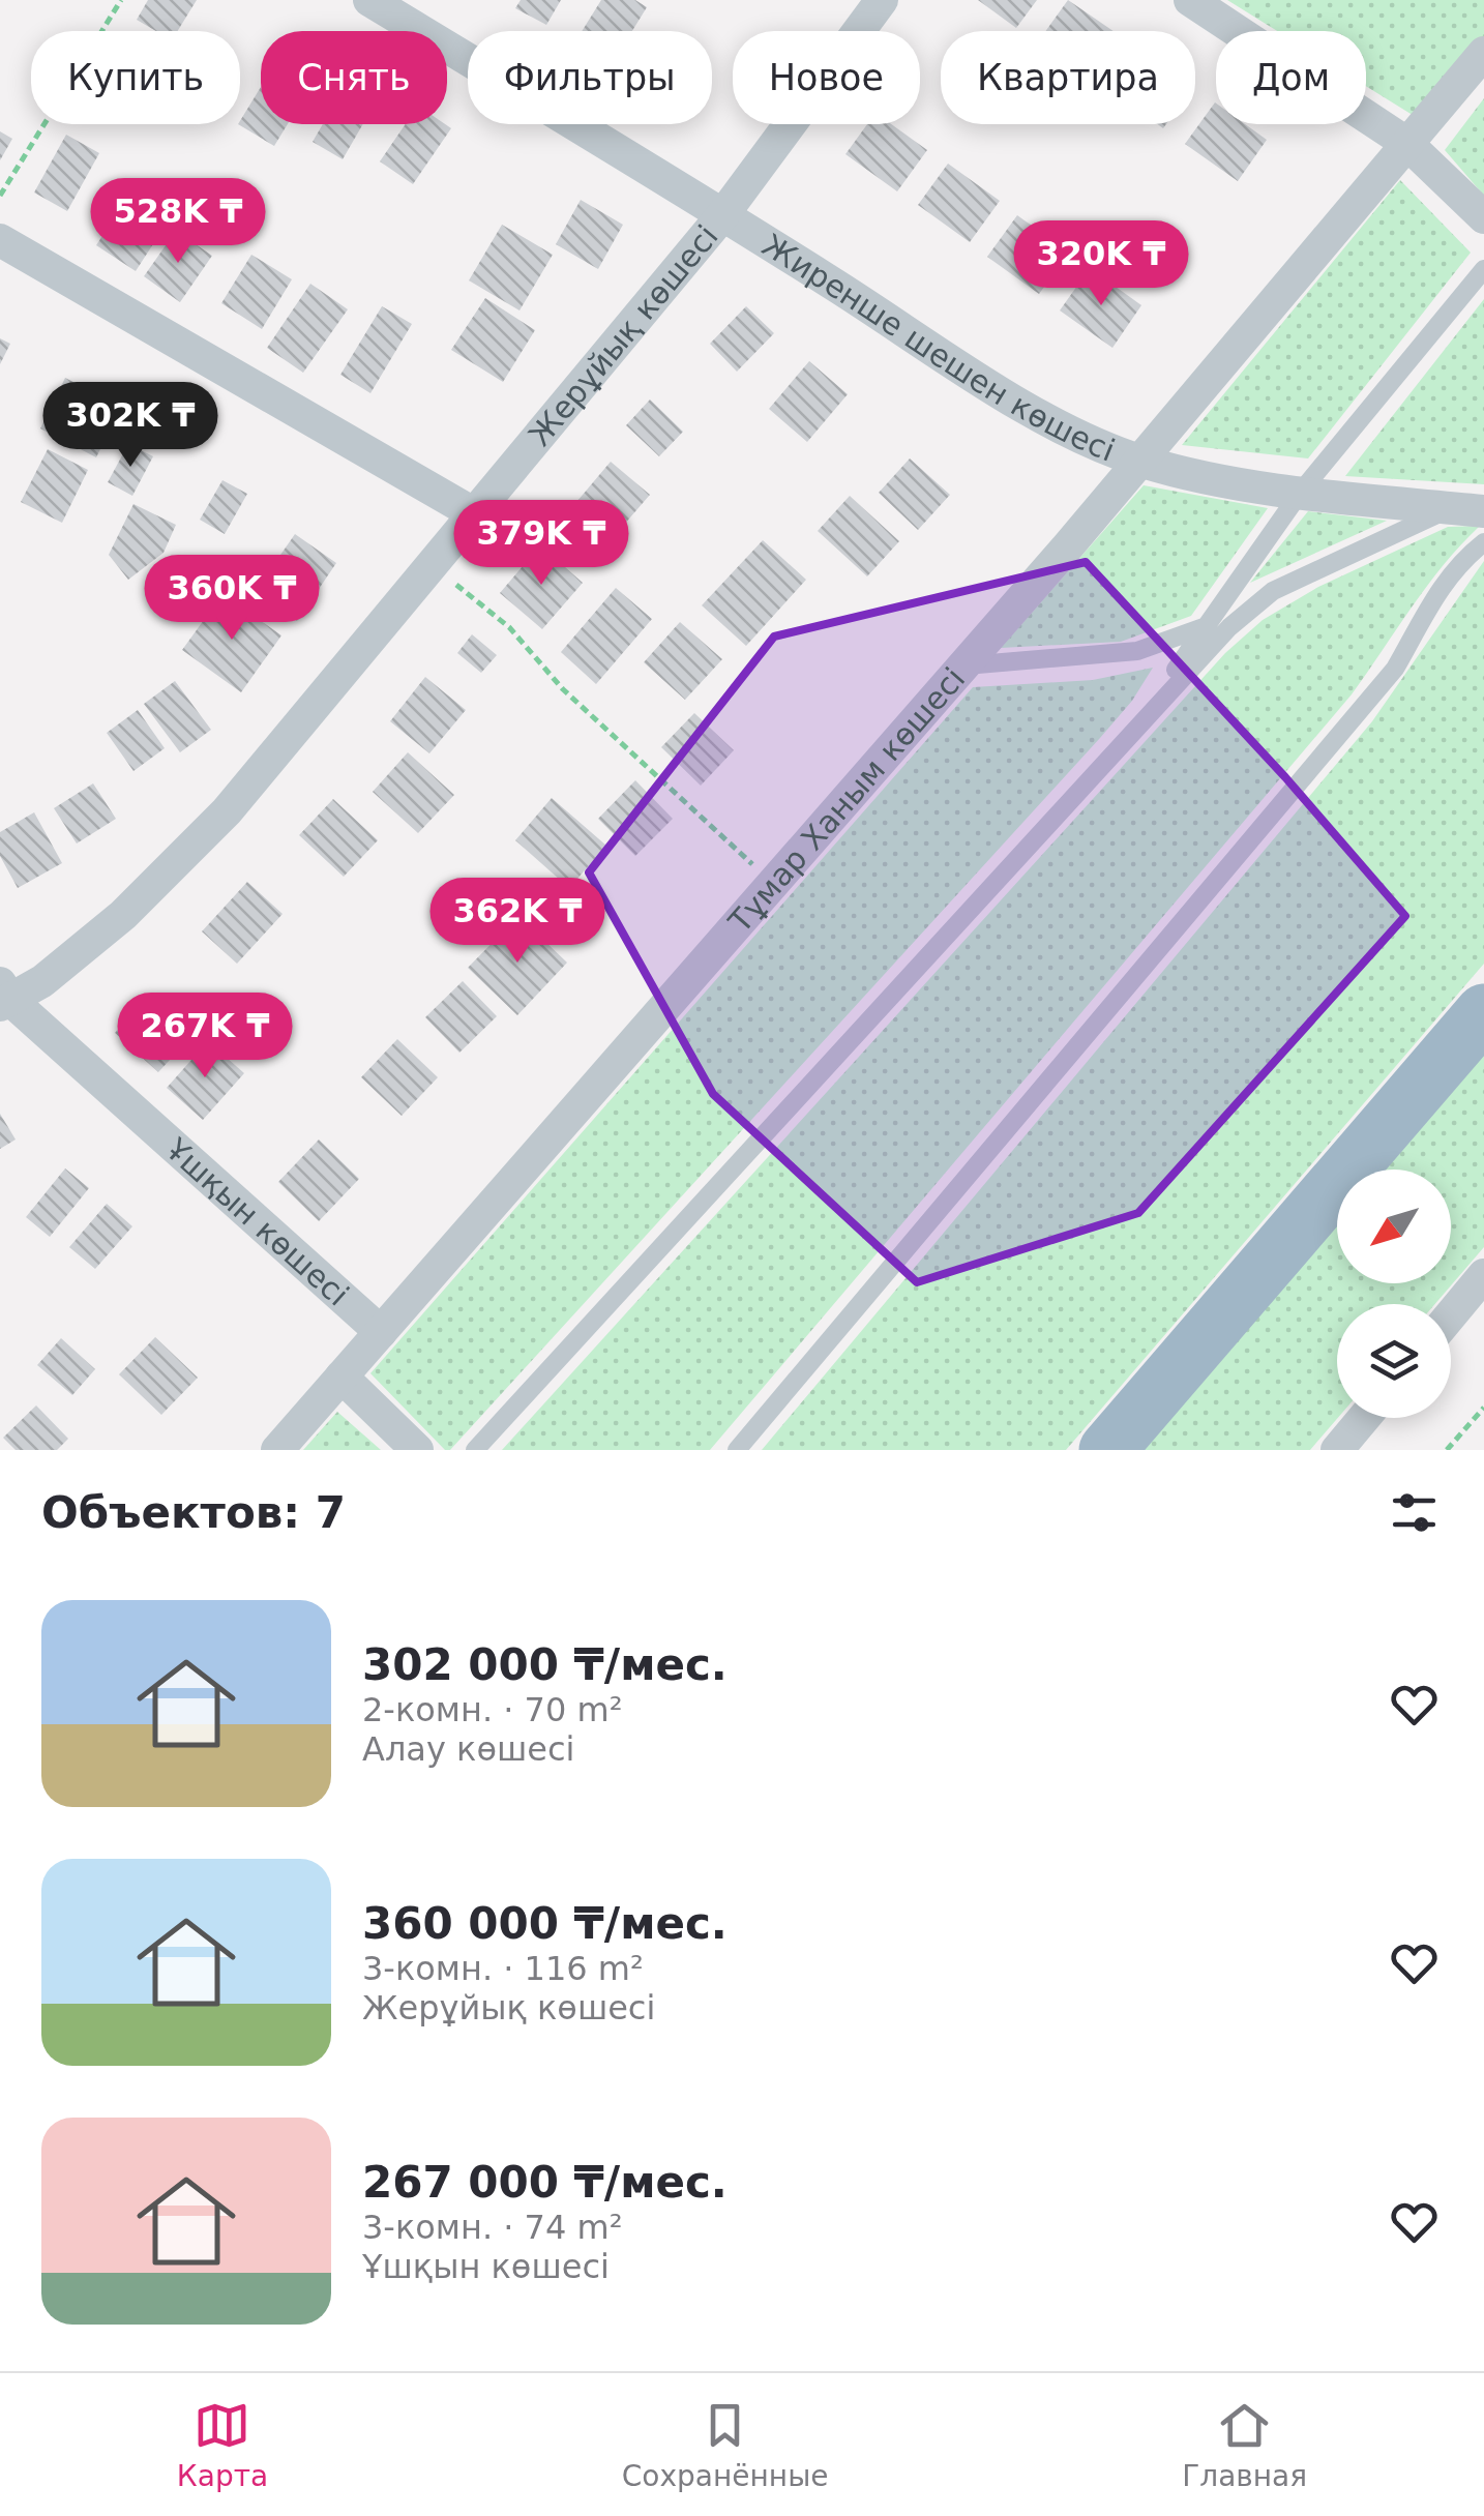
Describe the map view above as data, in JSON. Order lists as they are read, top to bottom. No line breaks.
{"streets":{"street":["Жерұйық көшесі","Жиренше шешен көшесі","Тұмар Ханым көшесі","Ұшқын көшесі"]},"crossings":[["Жерұйық көшесі","Жиренше шешен көшесі"],["Жерұйық көшесі","Ұшқын көшесі"],["Жиренше шешен көшесі","Тұмар Ханым көшесі"],["Тұмар Ханым көшесі","Ұшқын көшесі"]],"north":"bottom left","page":{"chip":["Купить","Снять","Фильтры","Новое","Квартира","Дом"],"price":["528K ₸","320K ₸","302K ₸","379K ₸","360K ₸","362K ₸","267K ₸"],"heading":"Объектов: 7","list":[{"name":"302 000 ₸/мес.","note":"2-комн. · 70 m² · Алау көшесі"},{"name":"360 000 ₸/мес.","note":"3-комн. · 116 m² · Жерұйық көшесі"},{"name":"267 000 ₸/мес.","note":"3-комн. · 74 m² · Ұшқын көшесі"}],"tabs":["Карта","Сохранённые","Главная"]}}
